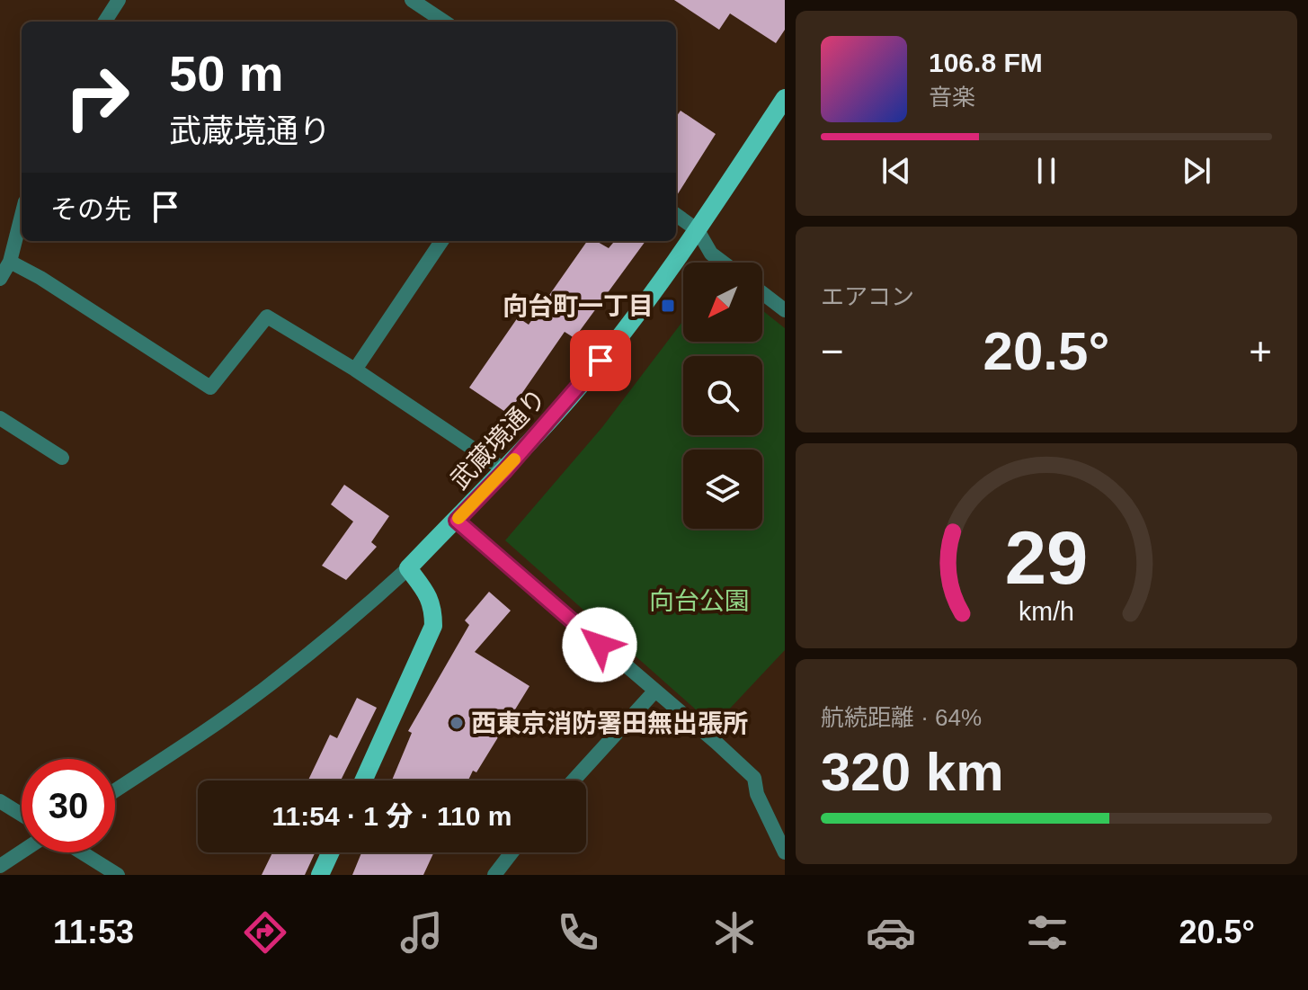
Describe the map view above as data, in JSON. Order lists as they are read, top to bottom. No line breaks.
{"streets":{"main road":["武蔵境通り"]},"parks":["向台公園"],"places":{"transit":["向台町一丁目"],"other":["西東京消防署田無出張所"]},"north":"bottom left","page":{"turn":["50 m","武蔵境通り"],"song":["106.8 FM","音楽"],"then":"その先","tile":["エアコン",["航続距離 · 64%","320 km"]],"heat":["−","20.5°","+"],"limit":"30","trip":"11:54 · 1 分 · 110 m","tabs":["11:53","20.5°"],"gauge":["29","km/h"]}}
